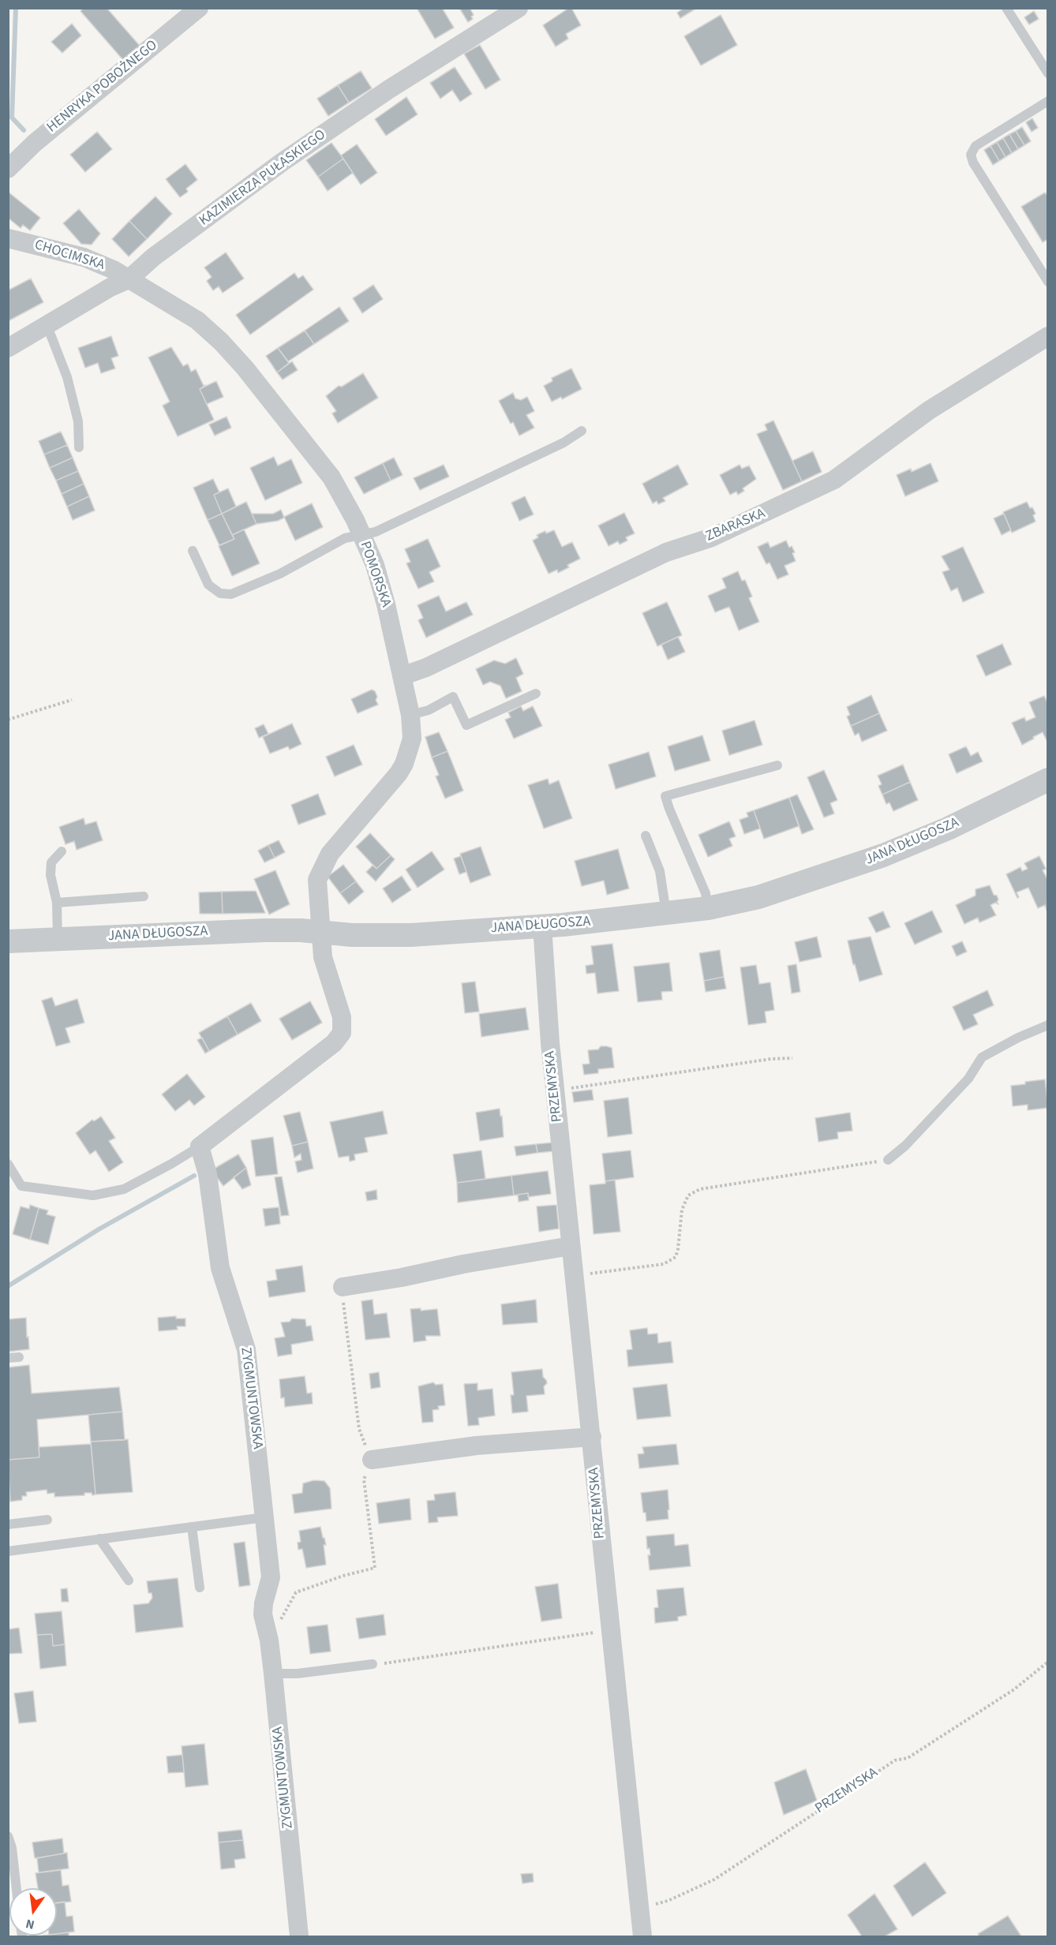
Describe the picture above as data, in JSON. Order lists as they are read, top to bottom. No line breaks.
{"streets":{"street":["HENRYKA POBOŻNEGO","KAZIMIERZA PUŁASKIEGO","CHOCIMSKA","ZBARASKA","POMORSKA","JANA DŁUGOSZA","PRZEMYSKA","ZYGMUNTOWSKA"]},"crossings":[["KAZIMIERZA PUŁASKIEGO","CHOCIMSKA"],["KAZIMIERZA PUŁASKIEGO","POMORSKA"],["CHOCIMSKA","POMORSKA"],["ZBARASKA","POMORSKA"],["POMORSKA","JANA DŁUGOSZA"],["JANA DŁUGOSZA","PRZEMYSKA"]],"north":"bottom"}
